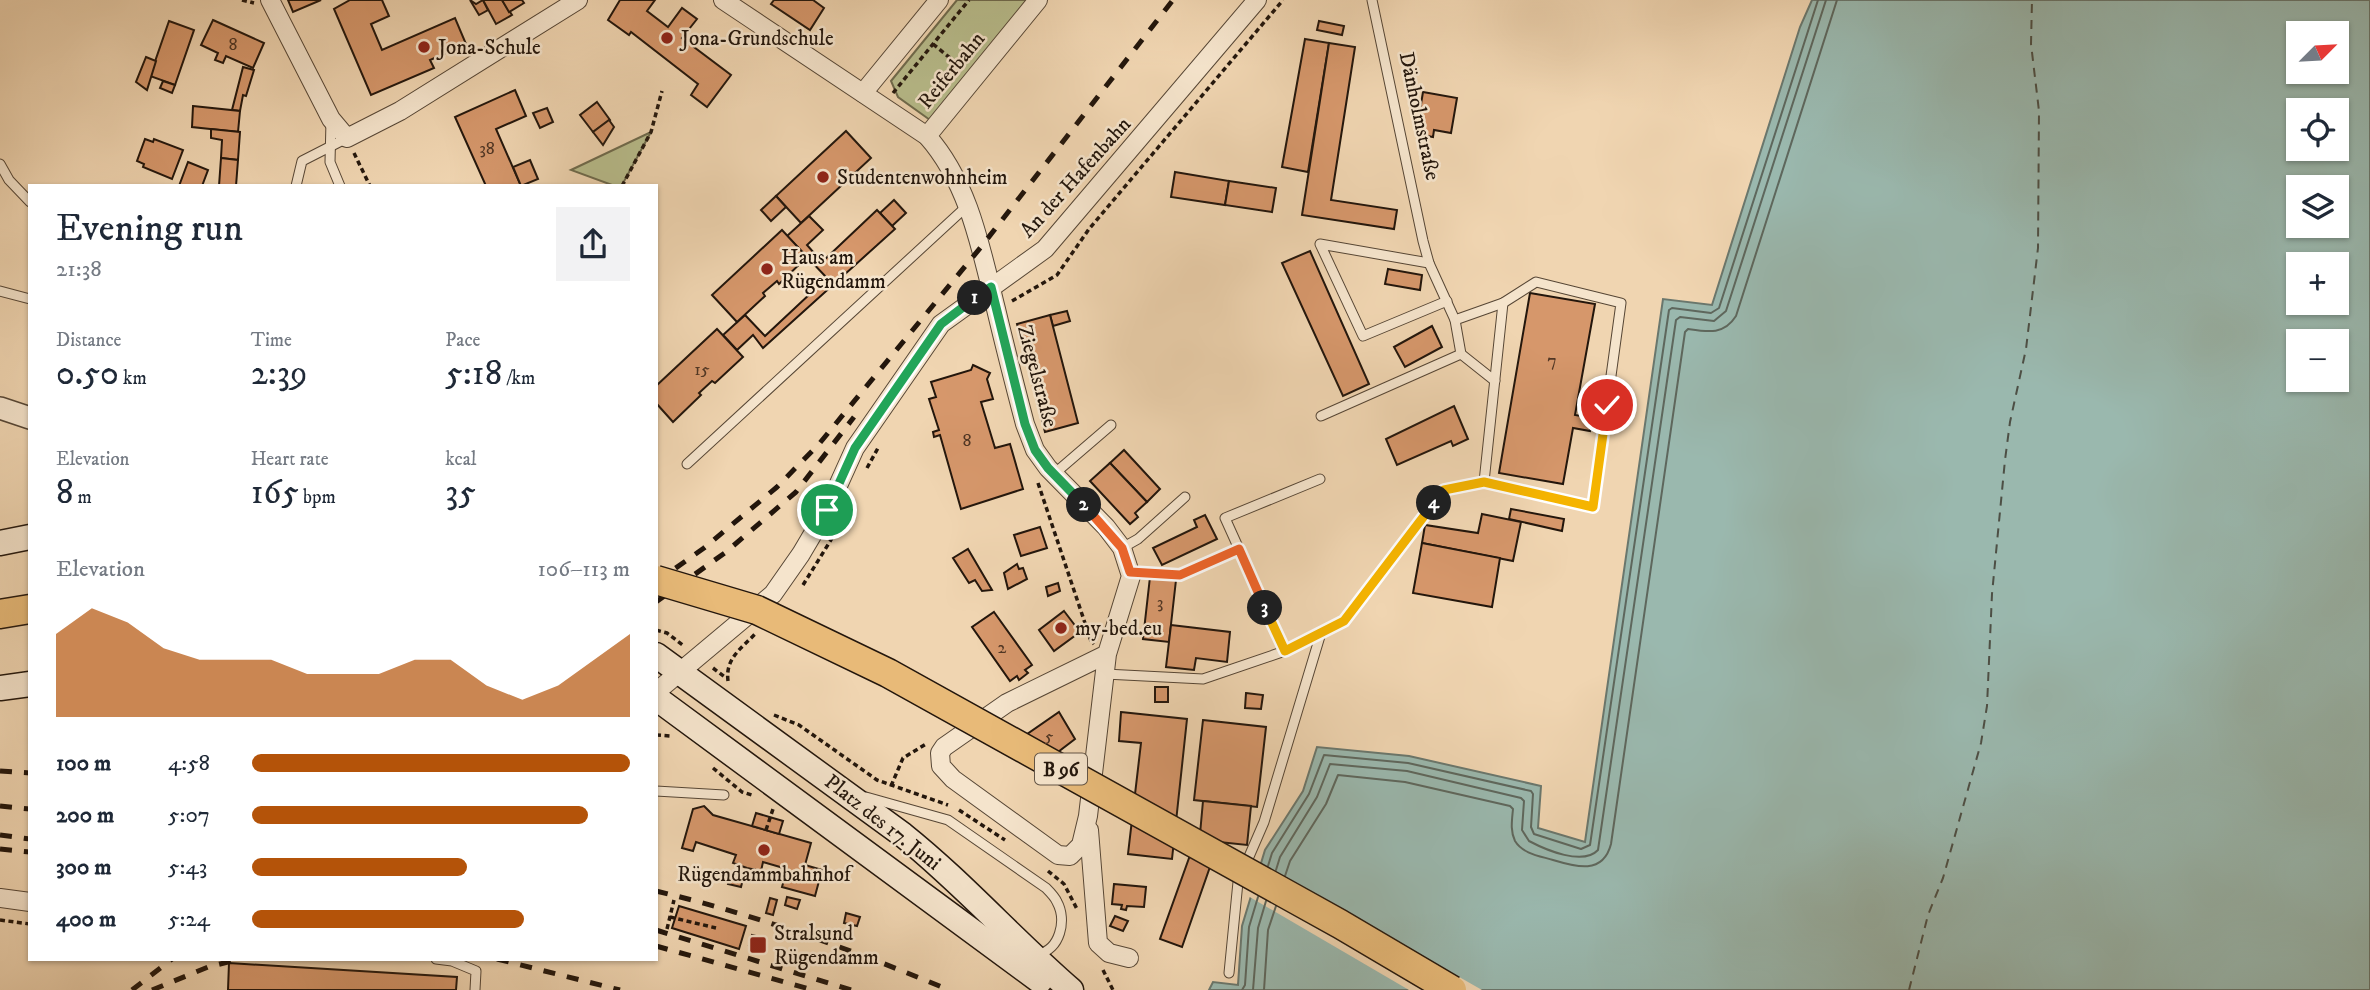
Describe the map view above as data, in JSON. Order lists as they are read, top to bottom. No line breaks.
{"streets":{"highway":["B 96"],"main road":["Platz des 17. Juni"],"street":["Reiferbahn","An der Hafenbahn","Ziegelstraße"],"lane":["Dänholmstraße"]},"crossings":[["Reiferbahn","Ziegelstraße"],["An der Hafenbahn","Ziegelstraße"],["An der Hafenbahn","Platz des 17. Juni"]],"places":{"other":["Jona-Grundschule","Jona-Schule","Studentenwohnheim","Haus am Rügendamm","my-bed.eu","Rügendammbahnhof"],"transit":["Stralsund Rügendamm"]},"house_numbers":["8","38","7","15","8","3","2","5"],"north":"top right","page":{"map_buttons":["+","−"],"heading":["Evening run","21:38"],"pins":["1","4","2","3"],"stats":[["Distance","0.50 km"],["Time","2:39"],["Pace","5:18 /km"],["Elevation","8 m"],["Heart rate","165 bpm"],["kcal","35"]],"chart":["Elevation","106–113 m"],"list":[{"name":"100 m","note":"4:58"},{"name":"200 m","note":"5:07"},{"name":"300 m","note":"5:43"},{"name":"400 m","note":"5:24"}]}}
